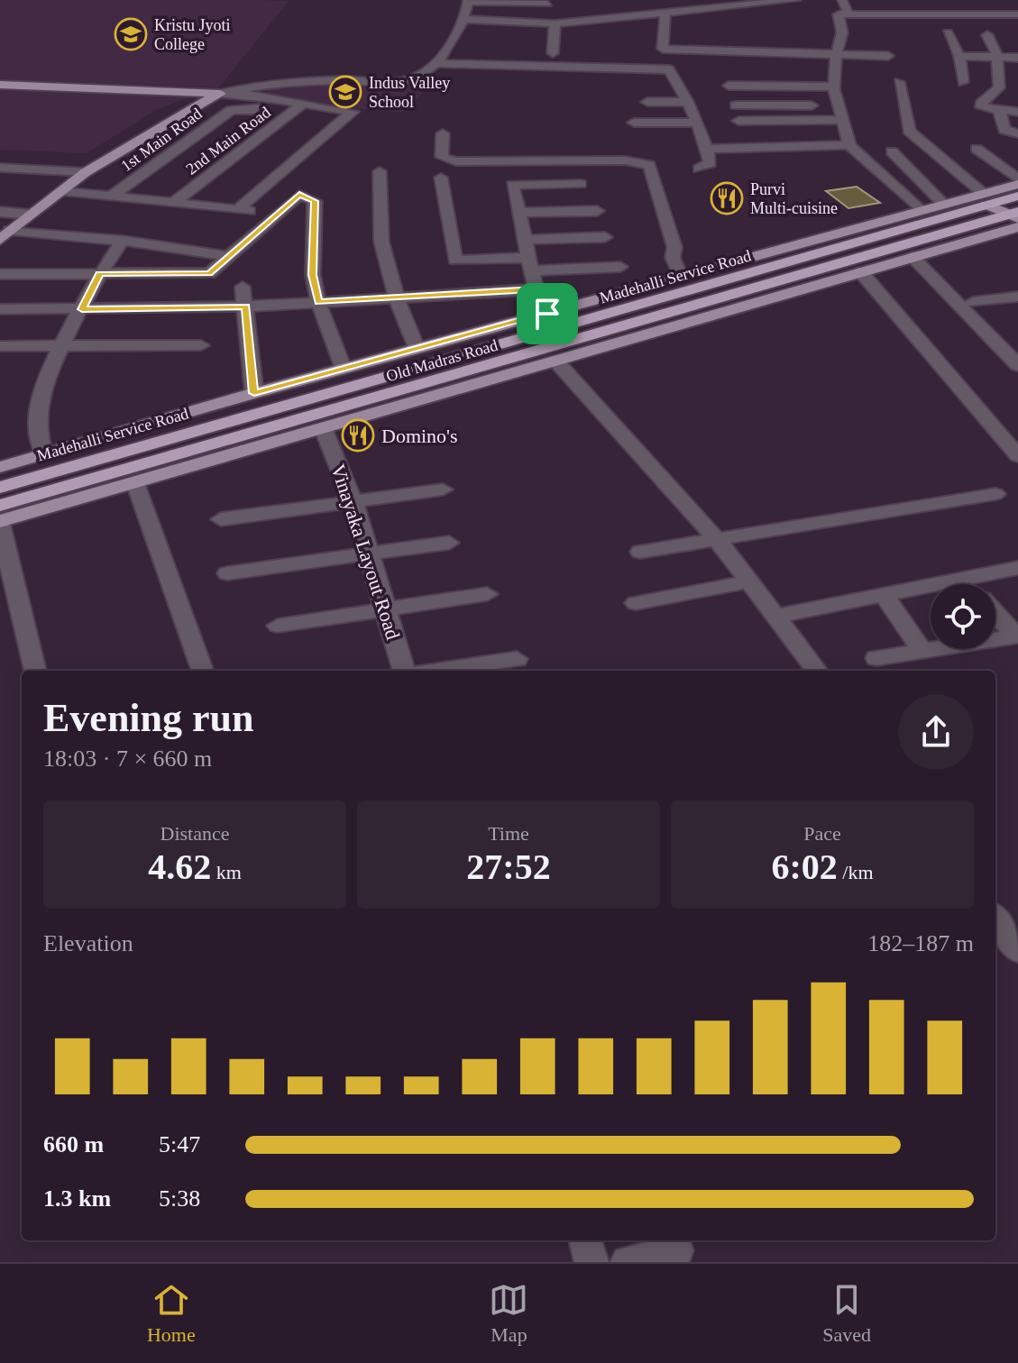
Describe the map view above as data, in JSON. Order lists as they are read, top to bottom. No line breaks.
{"streets":{"highway":["Old Madras Road"],"main road":["Madehalli Service Road"],"street":["1st Main Road","2nd Main Road","Vinayaka Layout Road"]},"crossings":[["Madehalli Service Road","Old Madras Road"]],"places":{"school or university":["Kristu Jyoti College","Indus Valley School"],"restaurant":["Purvi Multi-cuisine","Domino's"]},"page":{"heading":["Evening run","18:03 · 7 × 660 m"],"stats":[["Distance","4.62 km"],["Time","27:52"],["Pace","6:02 /km"]],"chart":["Elevation","182–187 m"],"list":[{"name":"660 m","note":"5:47"},{"name":"1.3 km","note":"5:38"}],"tabs":["Home","Map","Saved"]}}
